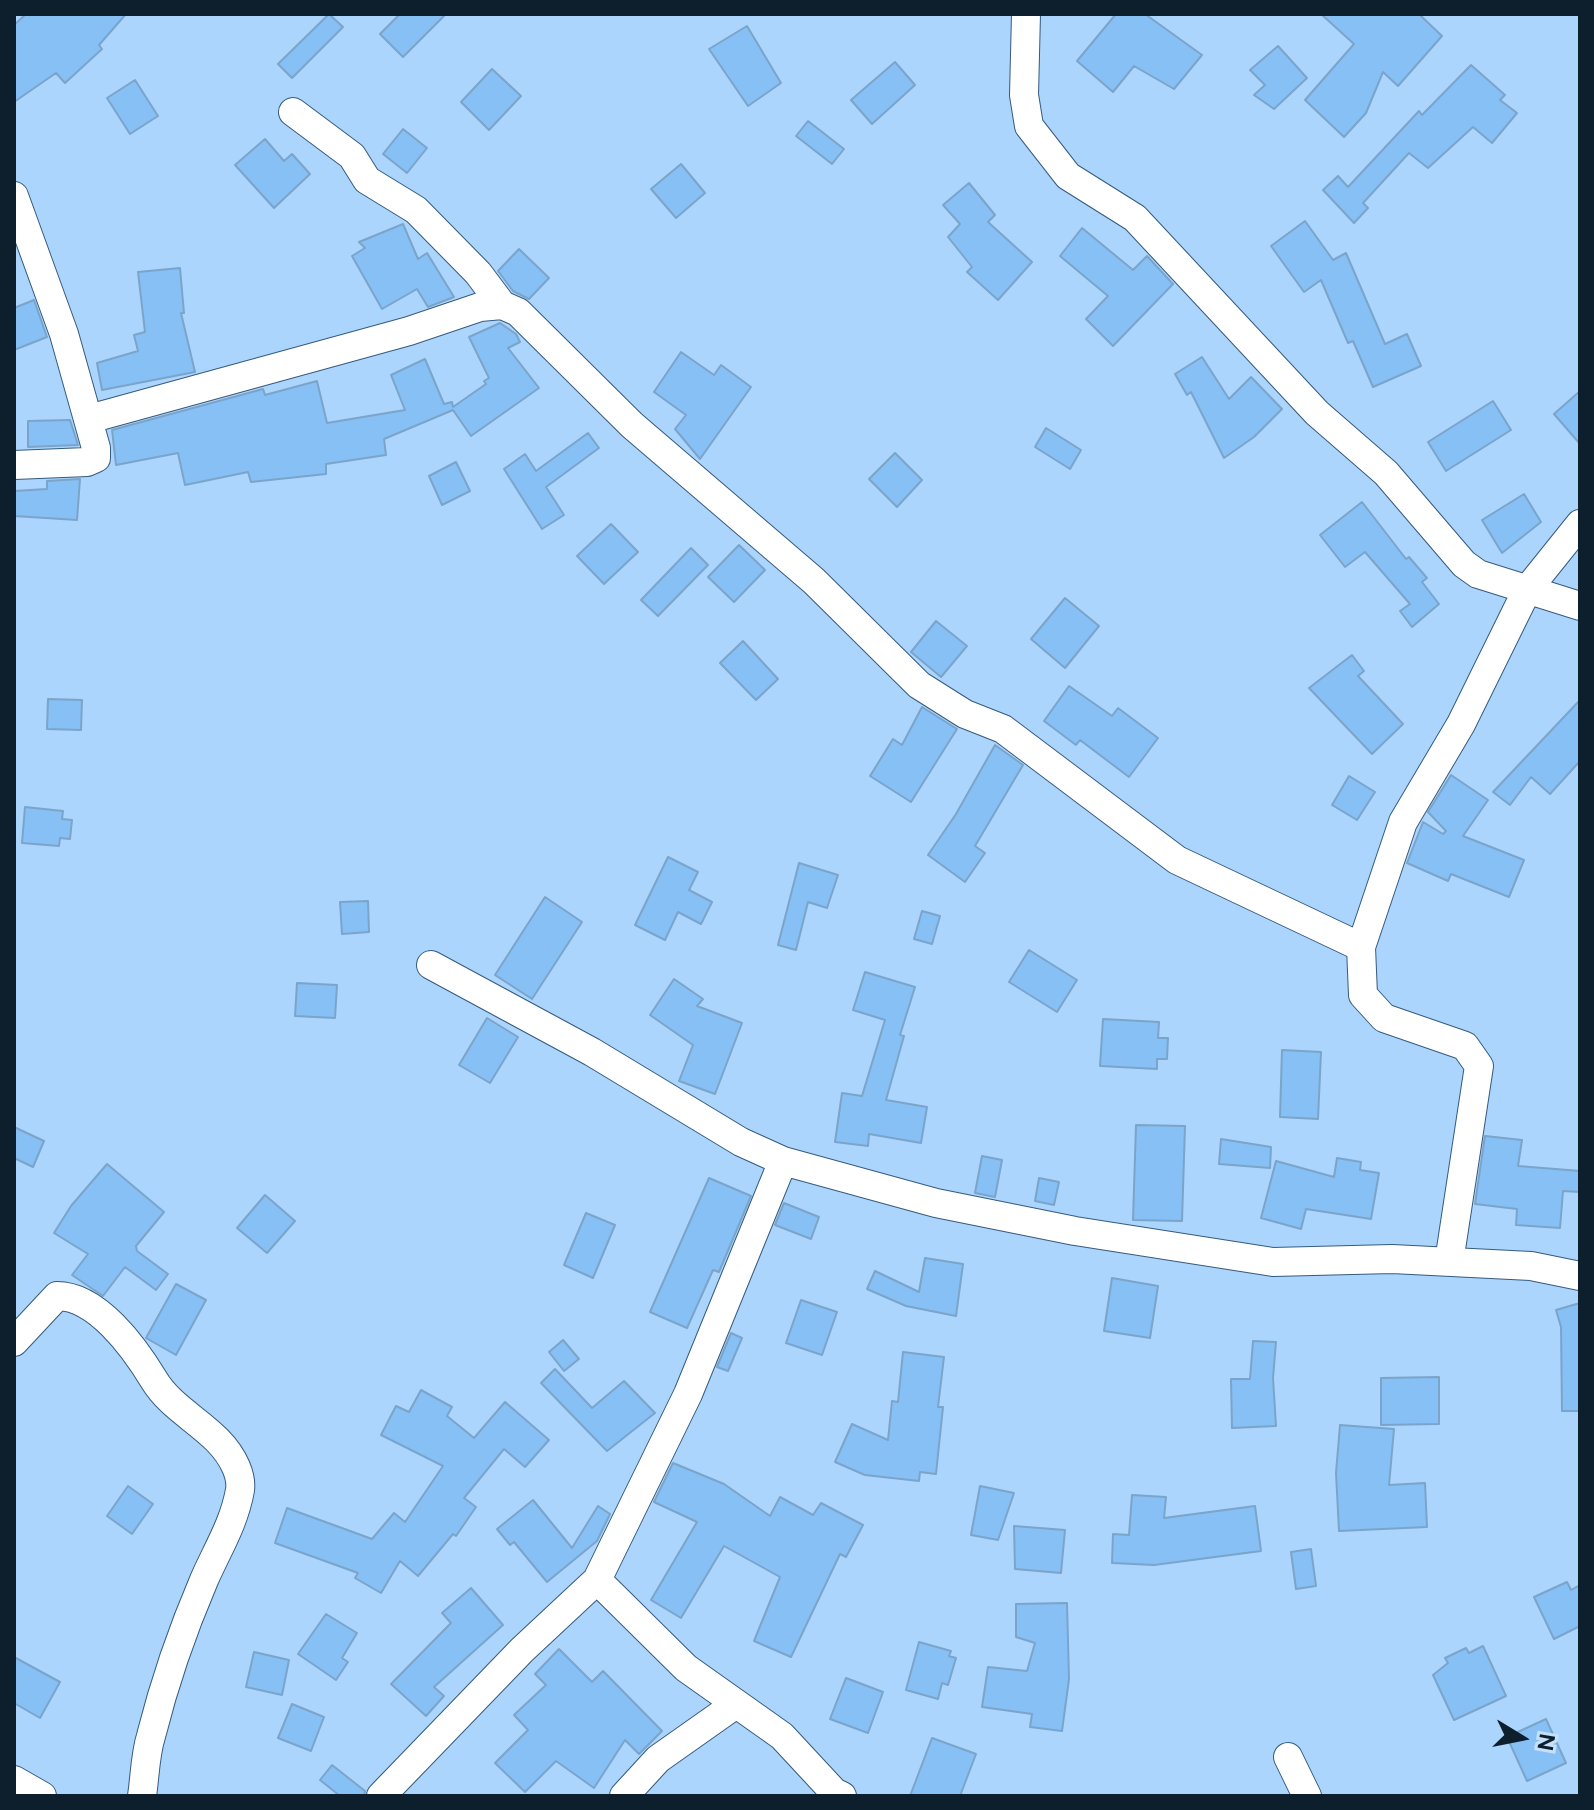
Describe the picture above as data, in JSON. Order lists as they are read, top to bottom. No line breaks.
{"north":"right"}
